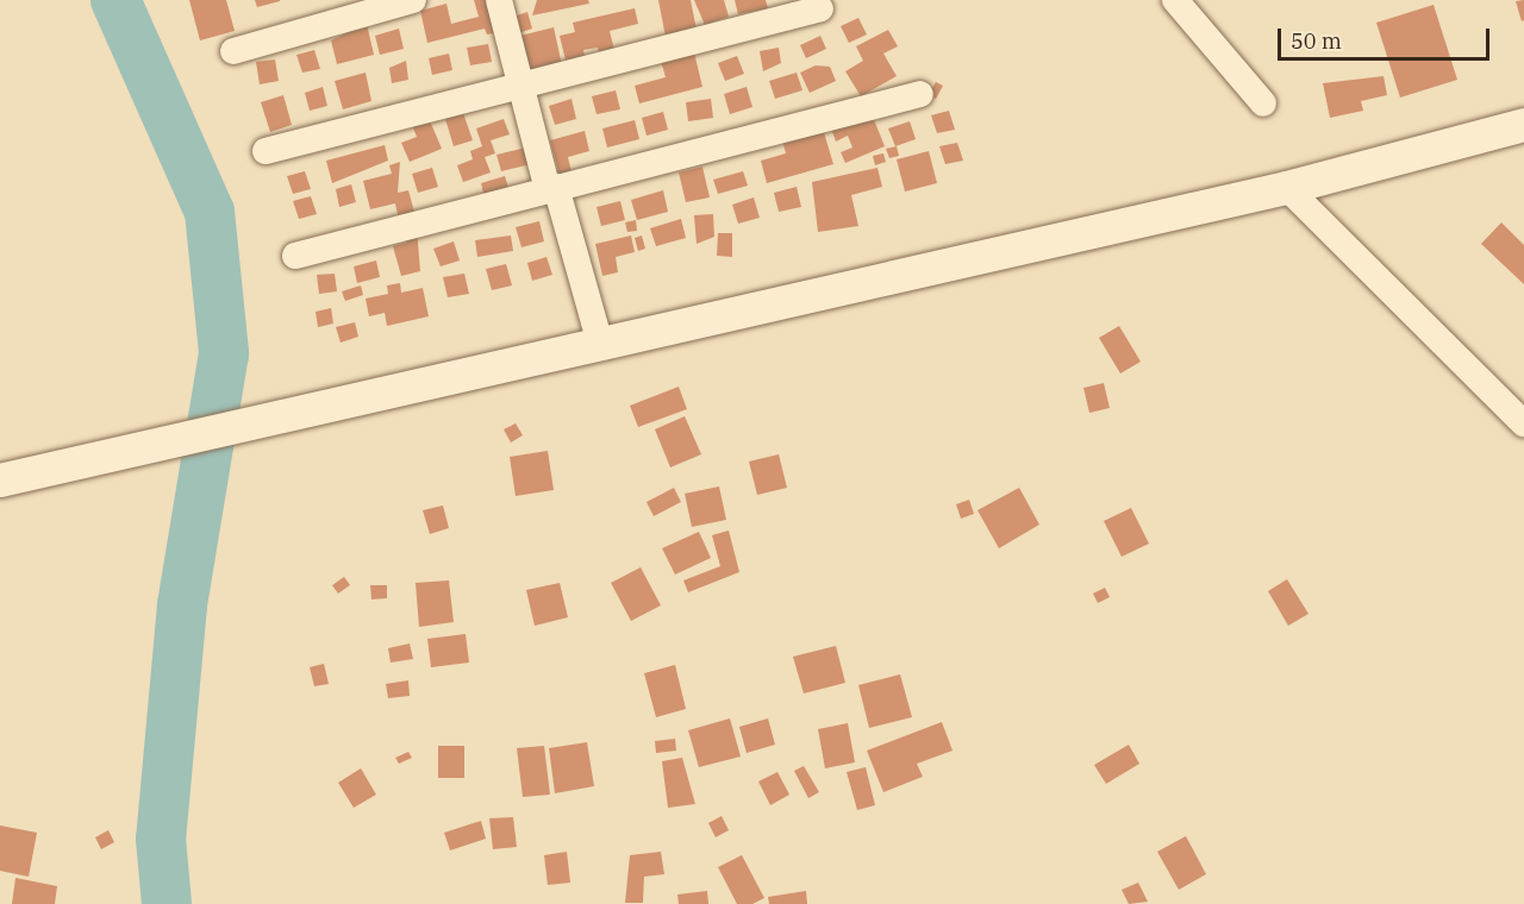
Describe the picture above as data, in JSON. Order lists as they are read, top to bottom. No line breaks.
{"scale_bar":"50 m"}
